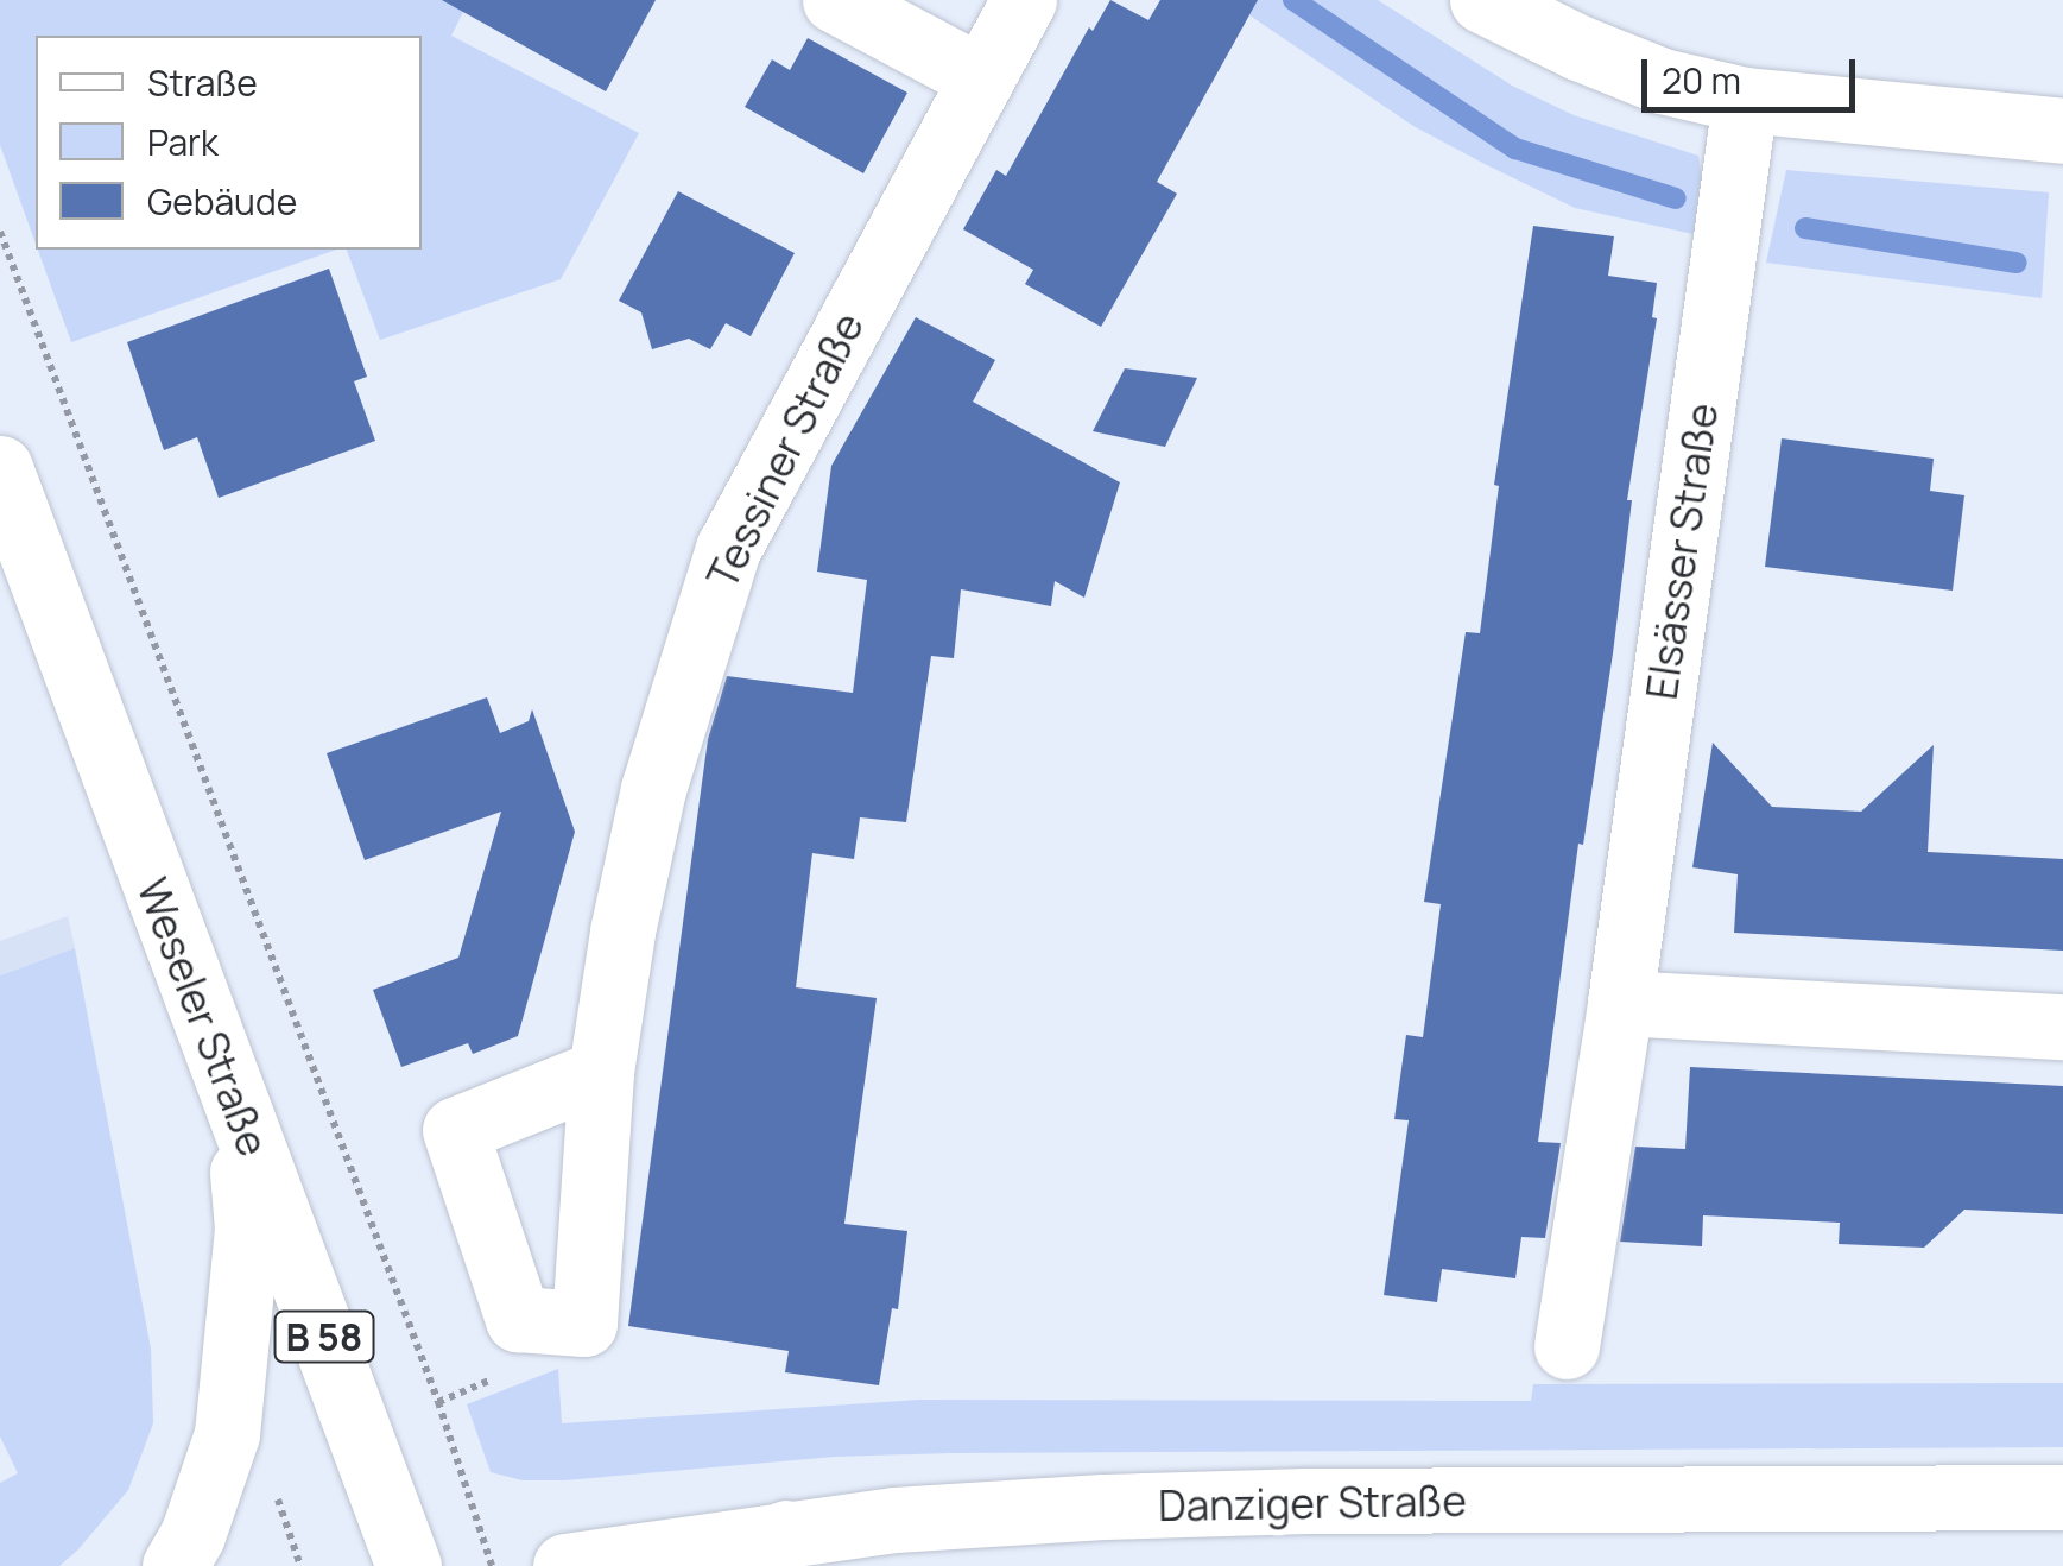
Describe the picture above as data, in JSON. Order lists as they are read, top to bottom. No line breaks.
{"streets":{"street":["Tessiner Straße","Elsässer Straße","Weseler Straße","B 58","Danziger Straße"]},"legend":["Straße","Park","Gebäude"],"scale_bar":"20 m"}
